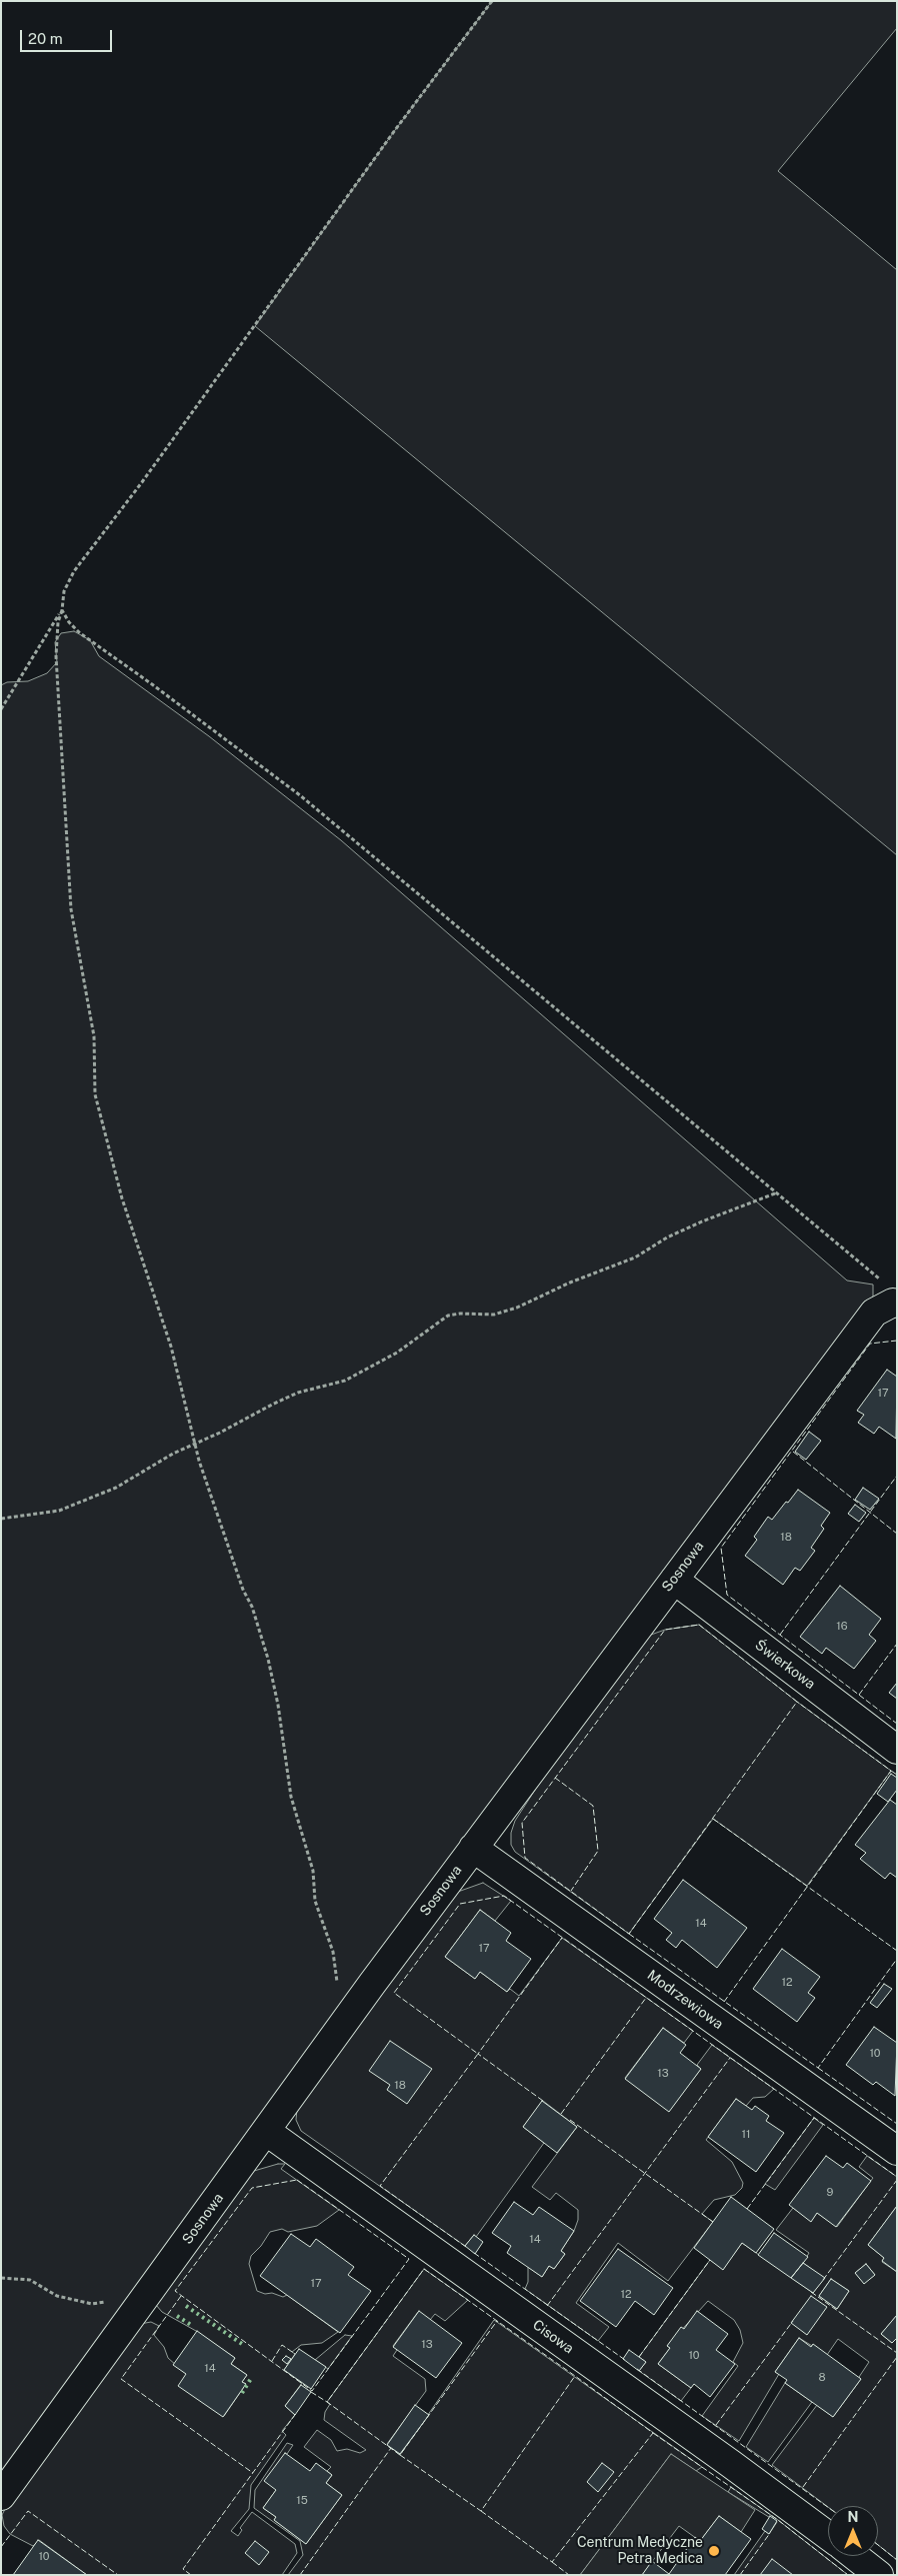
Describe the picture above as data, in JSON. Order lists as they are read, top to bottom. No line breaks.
{"streets":{"street":["Sosnowa","Świerkowa","Modrzewiowa","Cisowa"]},"crossings":[["Sosnowa","Świerkowa"],["Sosnowa","Modrzewiowa"],["Sosnowa","Cisowa"]],"places":["Centrum Medyczne Petra Medica"],"house_numbers":["17","18","16","14","17","12","10","13","18","11","9","14","17","12","13","10","14","8","15","10"],"scale_bar":"20 m","north":"top"}
